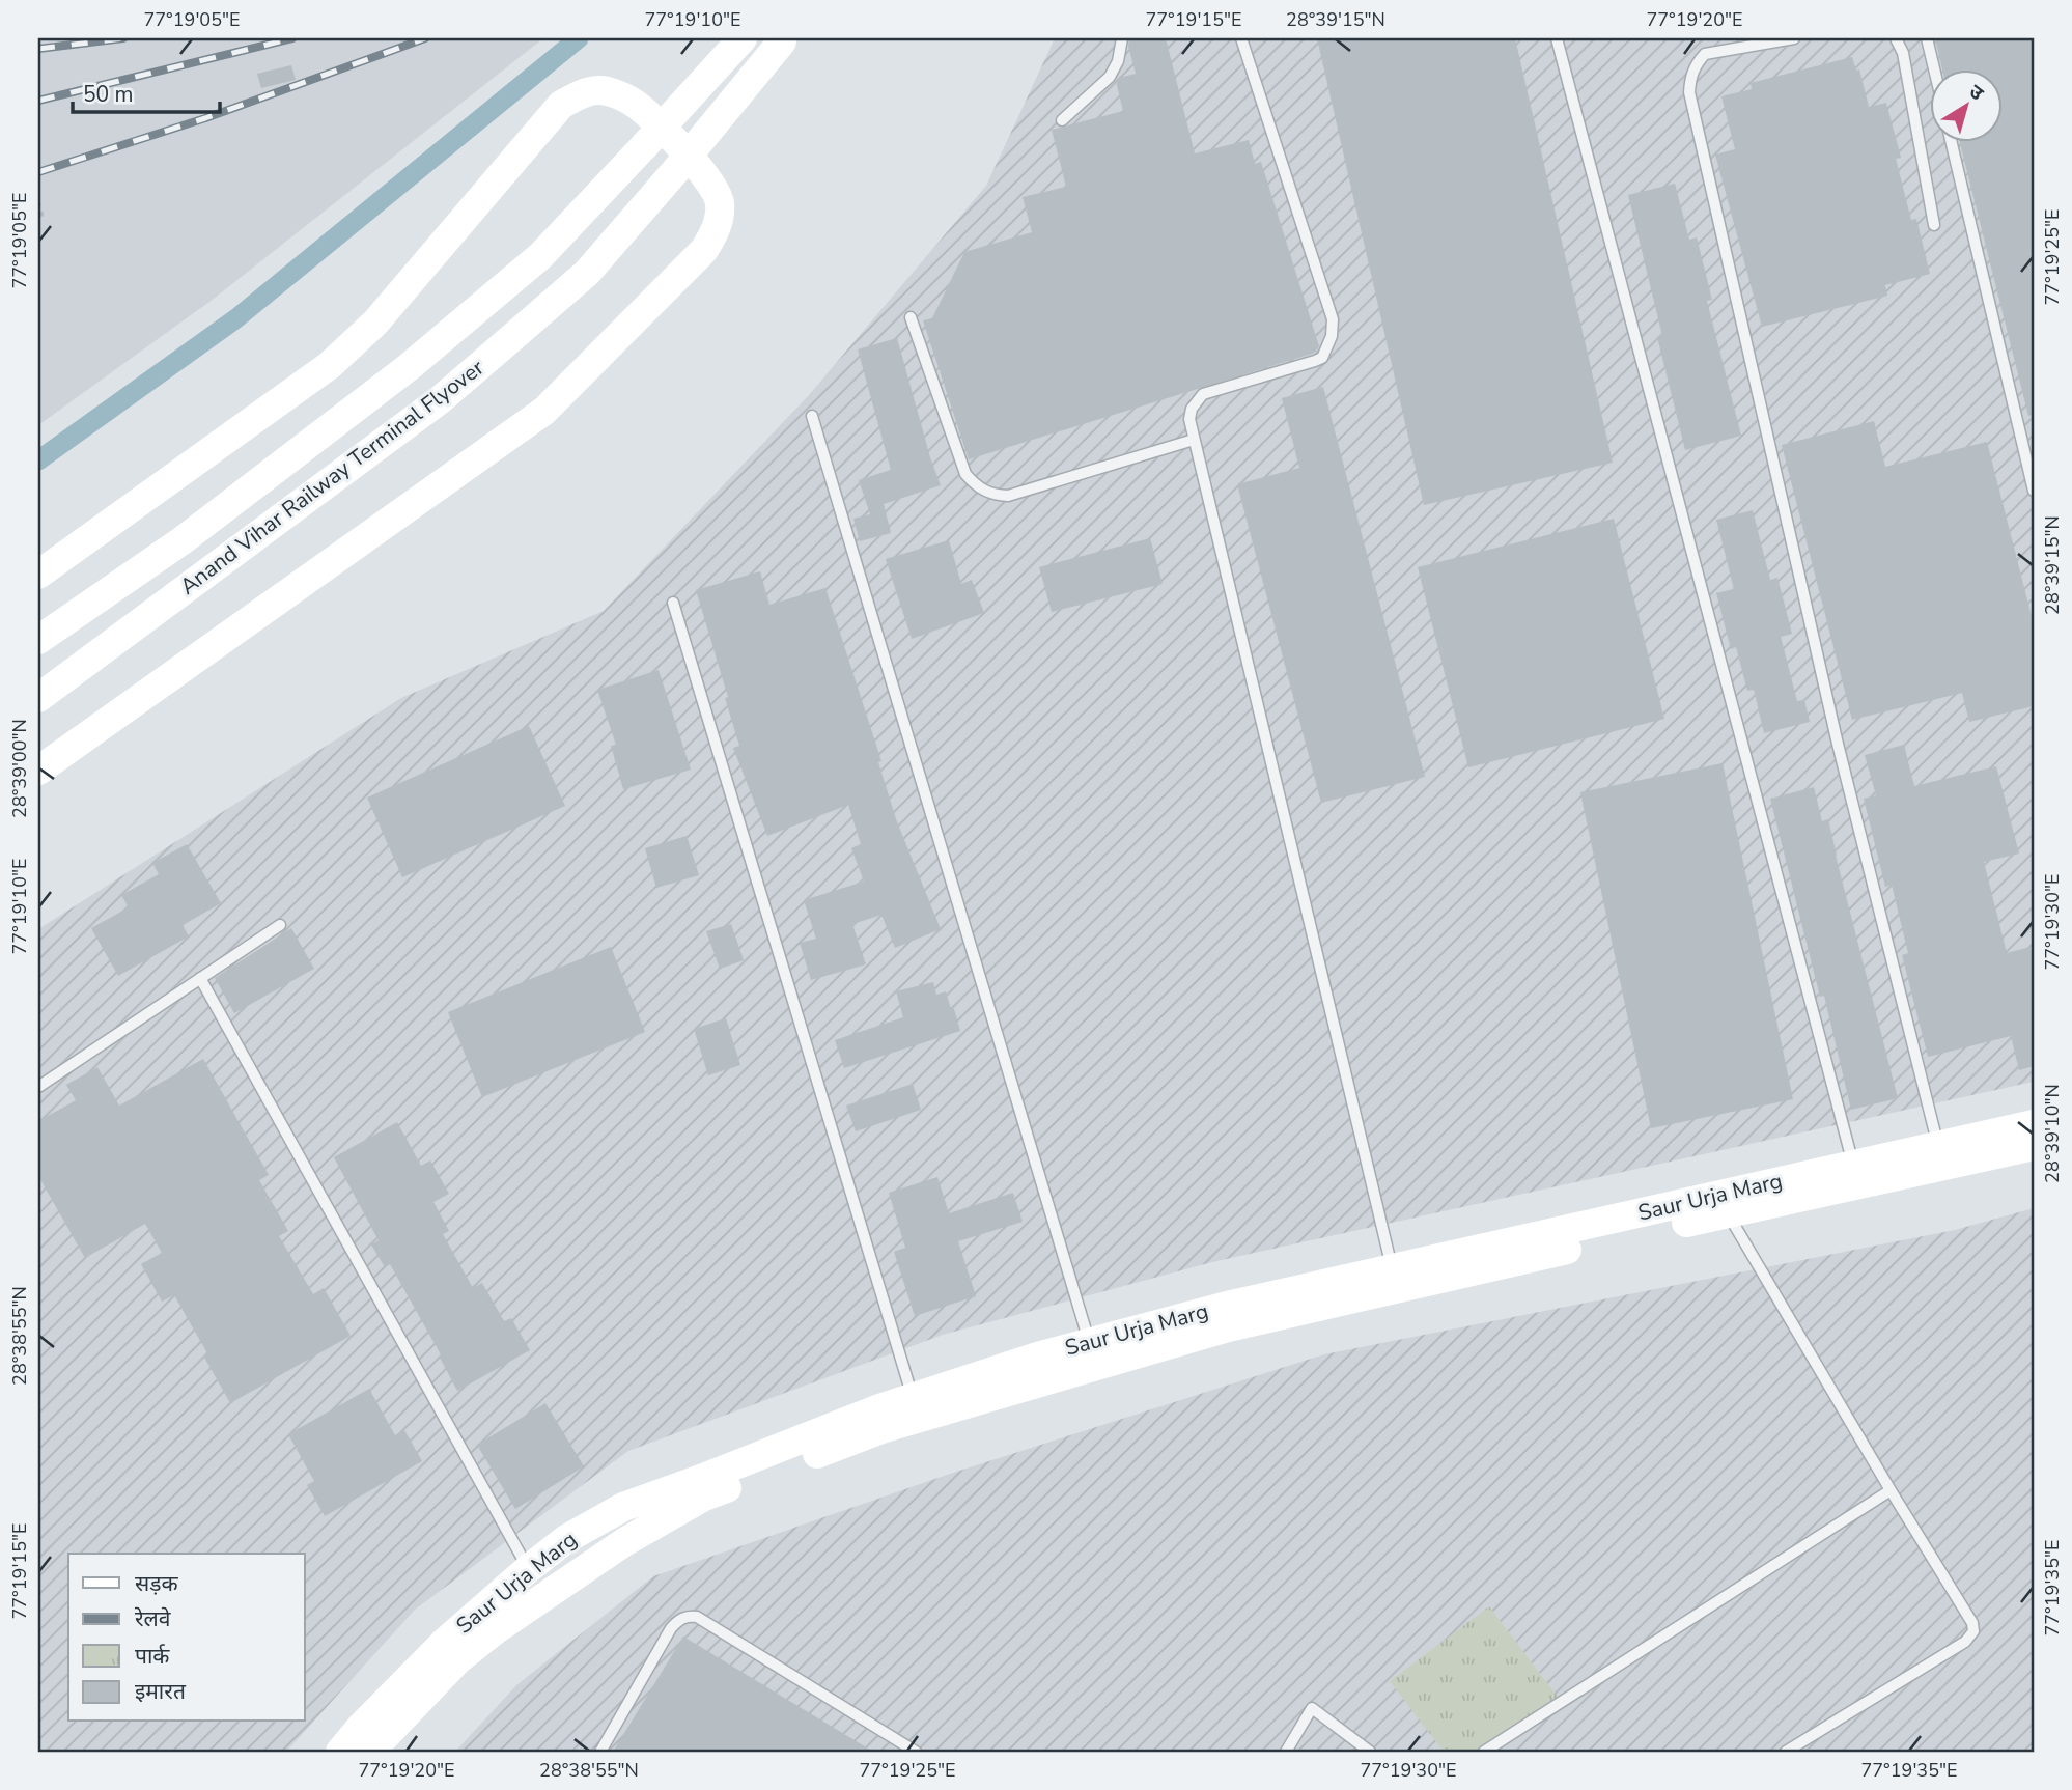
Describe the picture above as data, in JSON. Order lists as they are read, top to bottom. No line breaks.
{"streets":{"main road":["Anand Vihar Railway Terminal Flyover","Saur Urja Marg"]},"legend":["सड़क","रेलवे","पार्क","इमारत"],"scale_bar":"50 m","north":"top right","coordinates":["77°19'05\"E","77°19'10\"E","77°19'15\"E","28°39'15\"N","77°19'20\"E","77°19'25\"E","28°39'00\"N","77°19'30\"E","28°39'10\"N","28°38'55\"N","77°19'35\"E"]}
